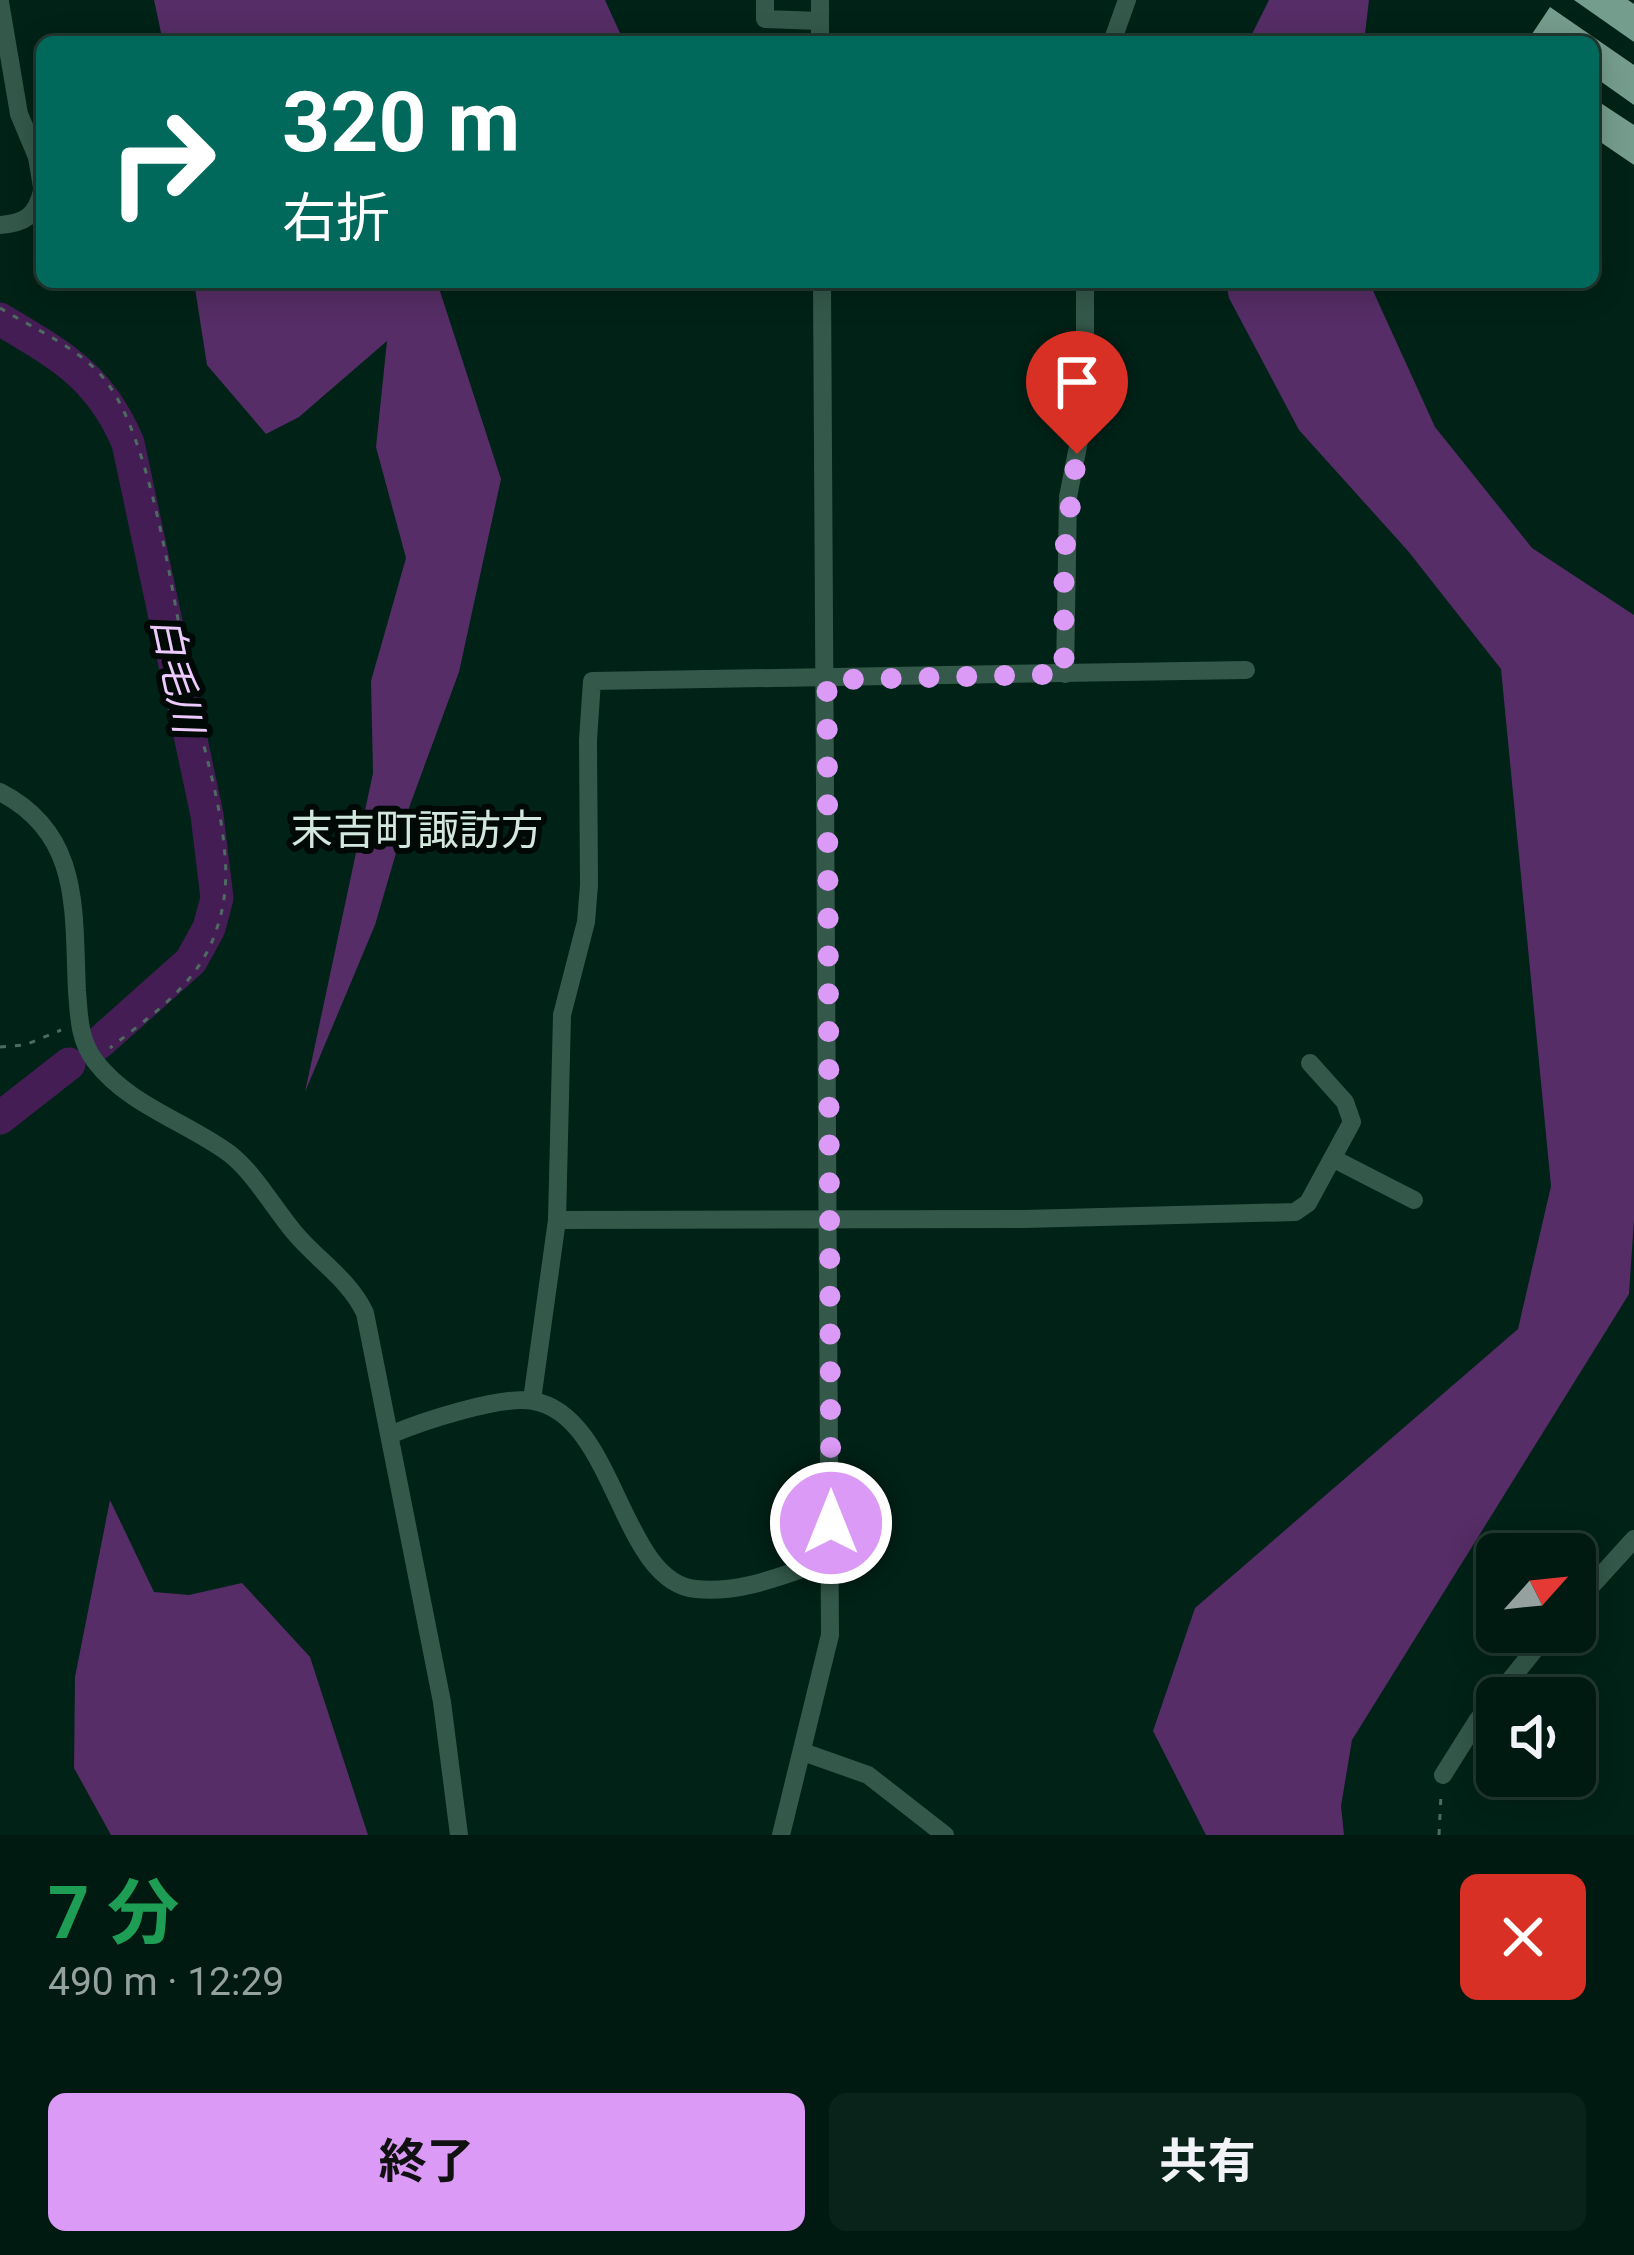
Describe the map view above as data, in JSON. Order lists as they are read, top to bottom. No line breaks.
{"districts":["末吉町諏訪方"],"water":["白毛川"],"north":"top right","page":{"turn":["320 m","右折"],"heading":["7 分","490 m · 12:29"],"buttons":["終了","共有"]}}
